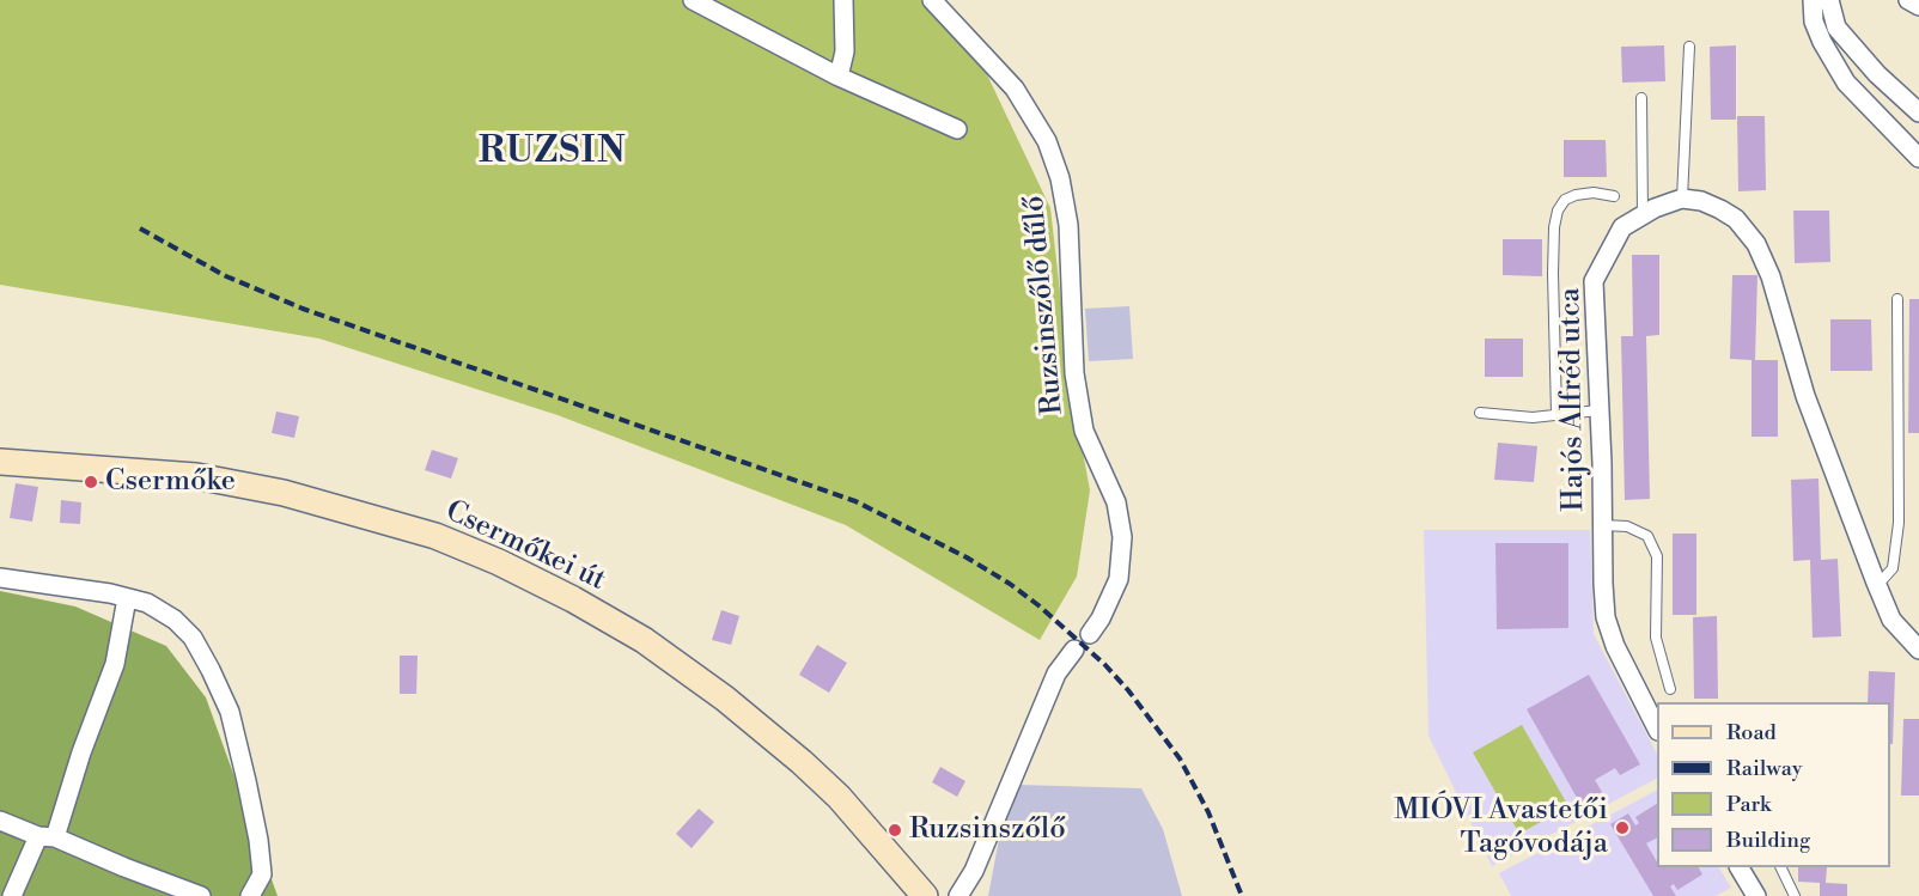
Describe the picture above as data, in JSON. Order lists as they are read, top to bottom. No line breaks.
{"streets":{"main road":["Csermőkei út"],"street":["Ruzsinszőlő dűlő","Hajós Alfréd utca"]},"districts":["RUZSIN"],"places":["Csermőke","MIÓVI Avastetői Tagóvodája","Ruzsinszőlő"],"legend":["Road","Railway","Park","Building"]}
